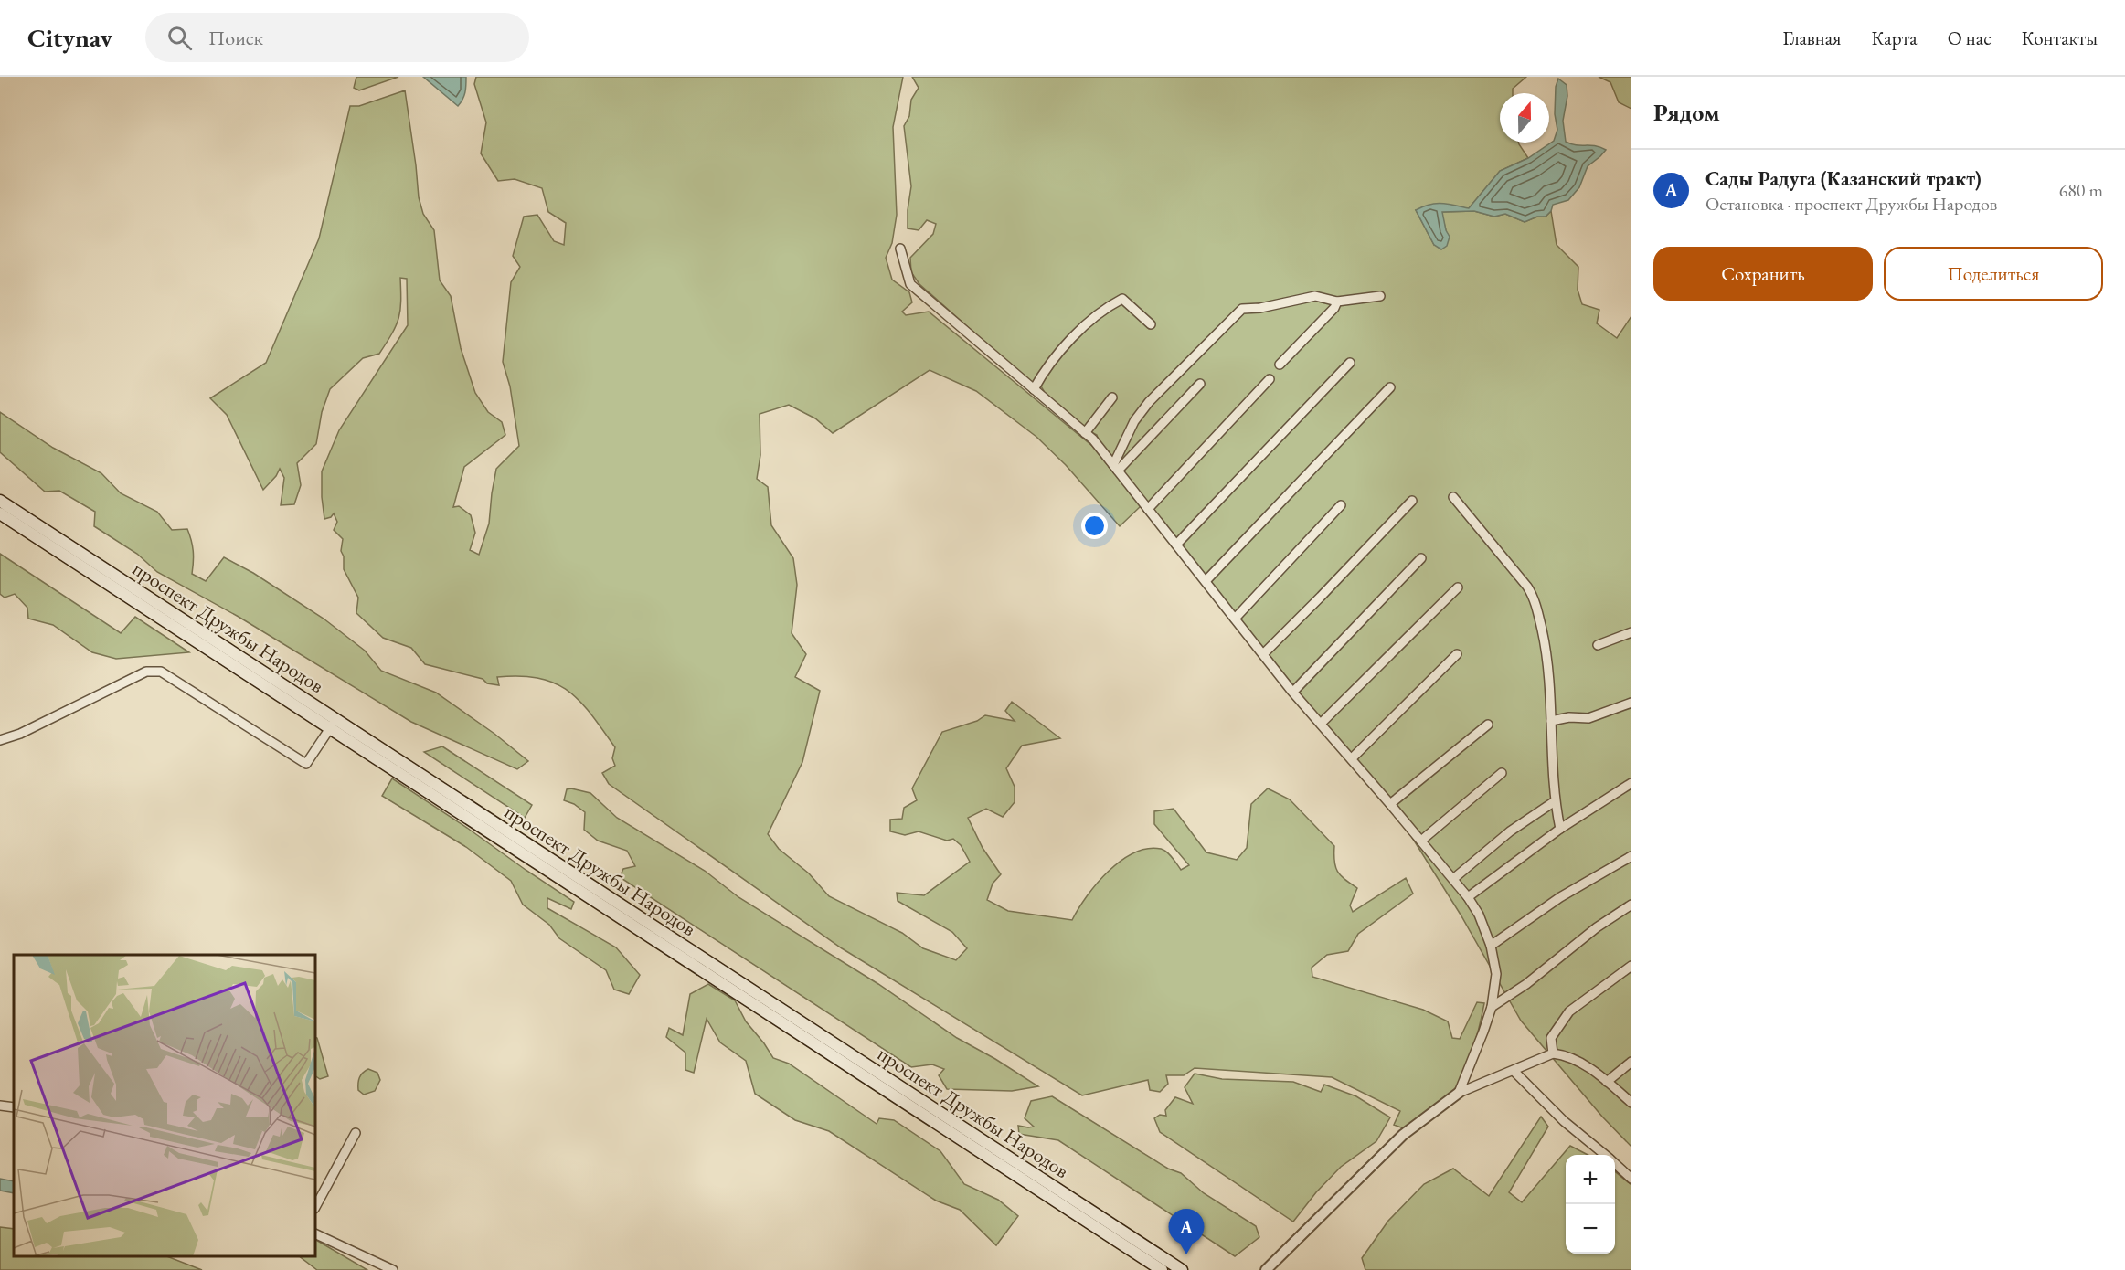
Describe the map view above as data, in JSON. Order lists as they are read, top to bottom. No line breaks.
{"streets":{"main road":["проспект Дружбы Народов"]},"north":"top","page":{"header":"Citynav","search":"Поиск","nav":["Главная","Карта","О нас","Контакты"],"heading":"Рядом","list":[{"mark":"A","name":"Сады Радуга (Казанский тракт)","note":"Остановка · проспект Дружбы Народов","value":"680 m"}],"buttons":["Сохранить","Поделиться"],"map_buttons":["+","−"],"pins":"A"}}
